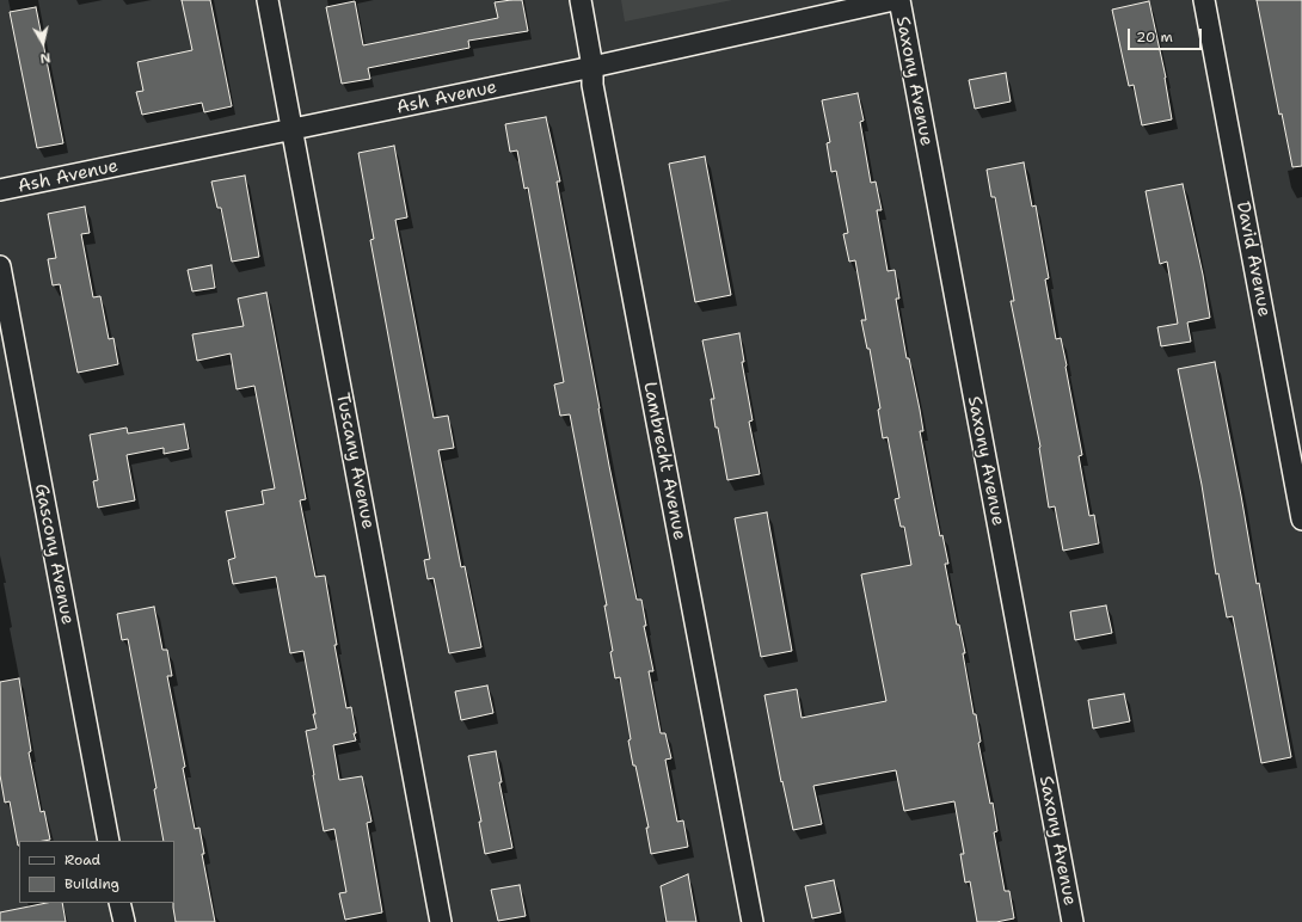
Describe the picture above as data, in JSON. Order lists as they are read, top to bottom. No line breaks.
{"streets":{"street":["Saxony Avenue","Ash Avenue","David Avenue","Tuscany Avenue","Lambrecht Avenue","Gascony Avenue"]},"crossings":[["Ash Avenue","Tuscany Avenue"],["Ash Avenue","Lambrecht Avenue"]],"legend":["Road","Building"],"scale_bar":"20 m","north":"bottom"}
